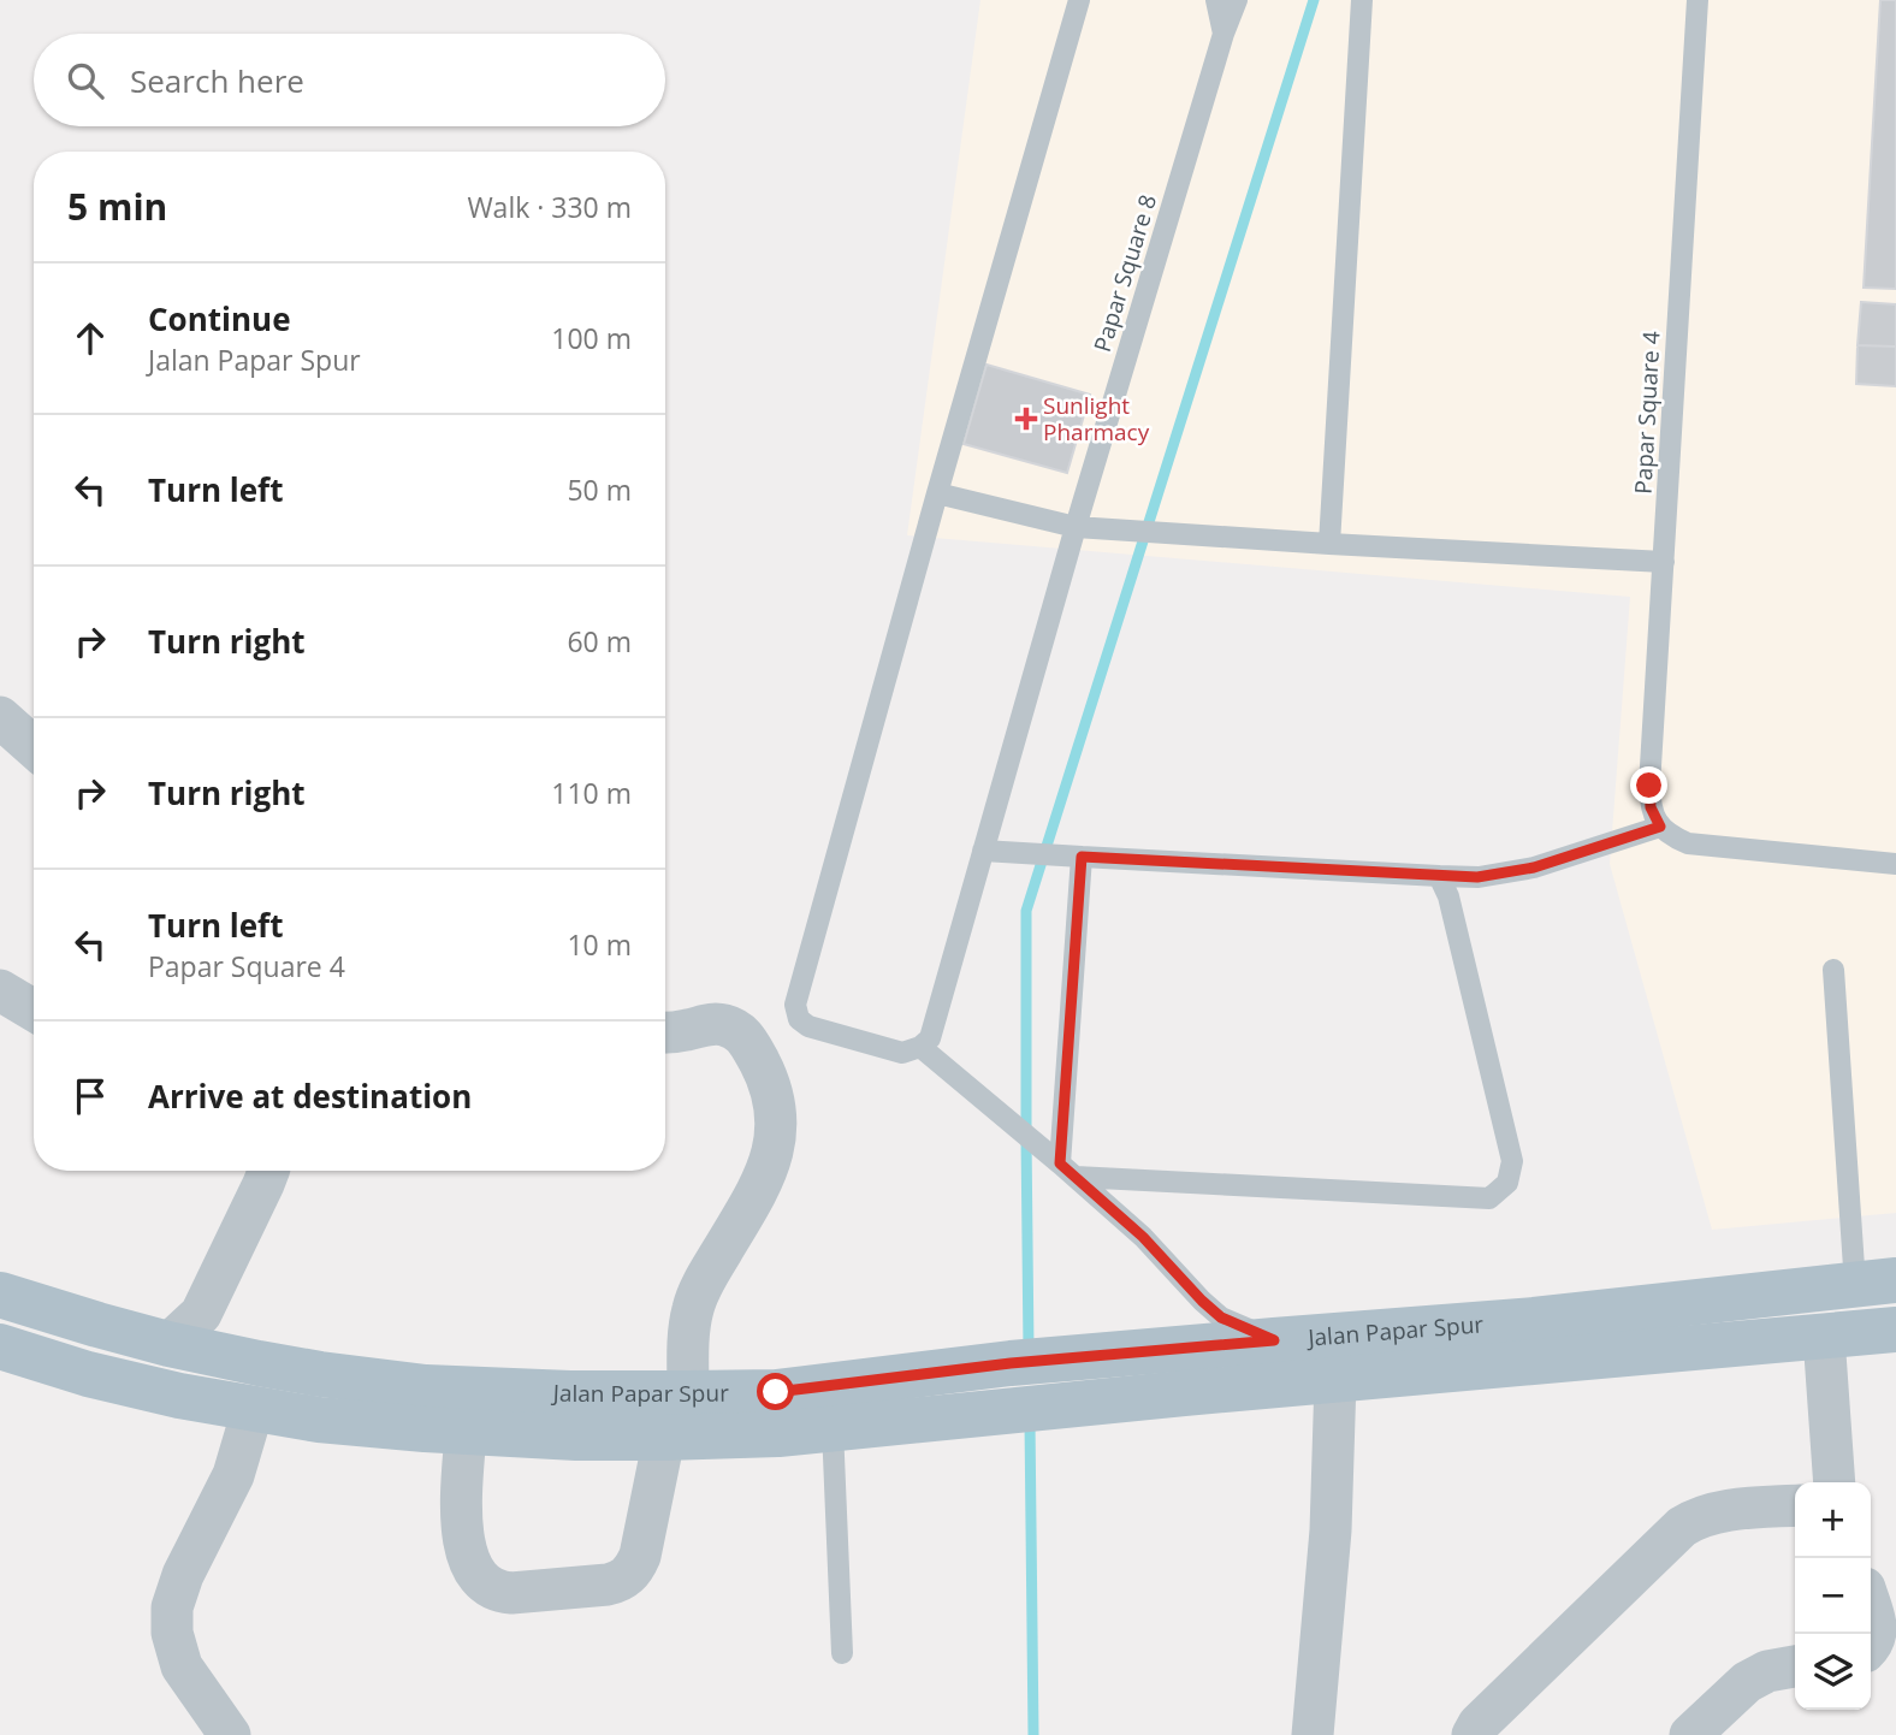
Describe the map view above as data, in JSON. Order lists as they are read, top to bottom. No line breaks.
{"streets":{"main road":["Jalan Papar Spur"],"lane":["Papar Square 8","Papar Square 4"]},"places":{"health":["Sunlight Pharmacy"]},"page":{"search":"Search here","heading":["5 min","Walk · 330 m"],"list":[["Continue","Jalan Papar Spur","100 m"],["Turn left","50 m"],["Turn right","60 m"],["Turn right","110 m"],["Turn left","Papar Square 4","10 m"],"Arrive at destination"],"map_buttons":["+","−"]}}
